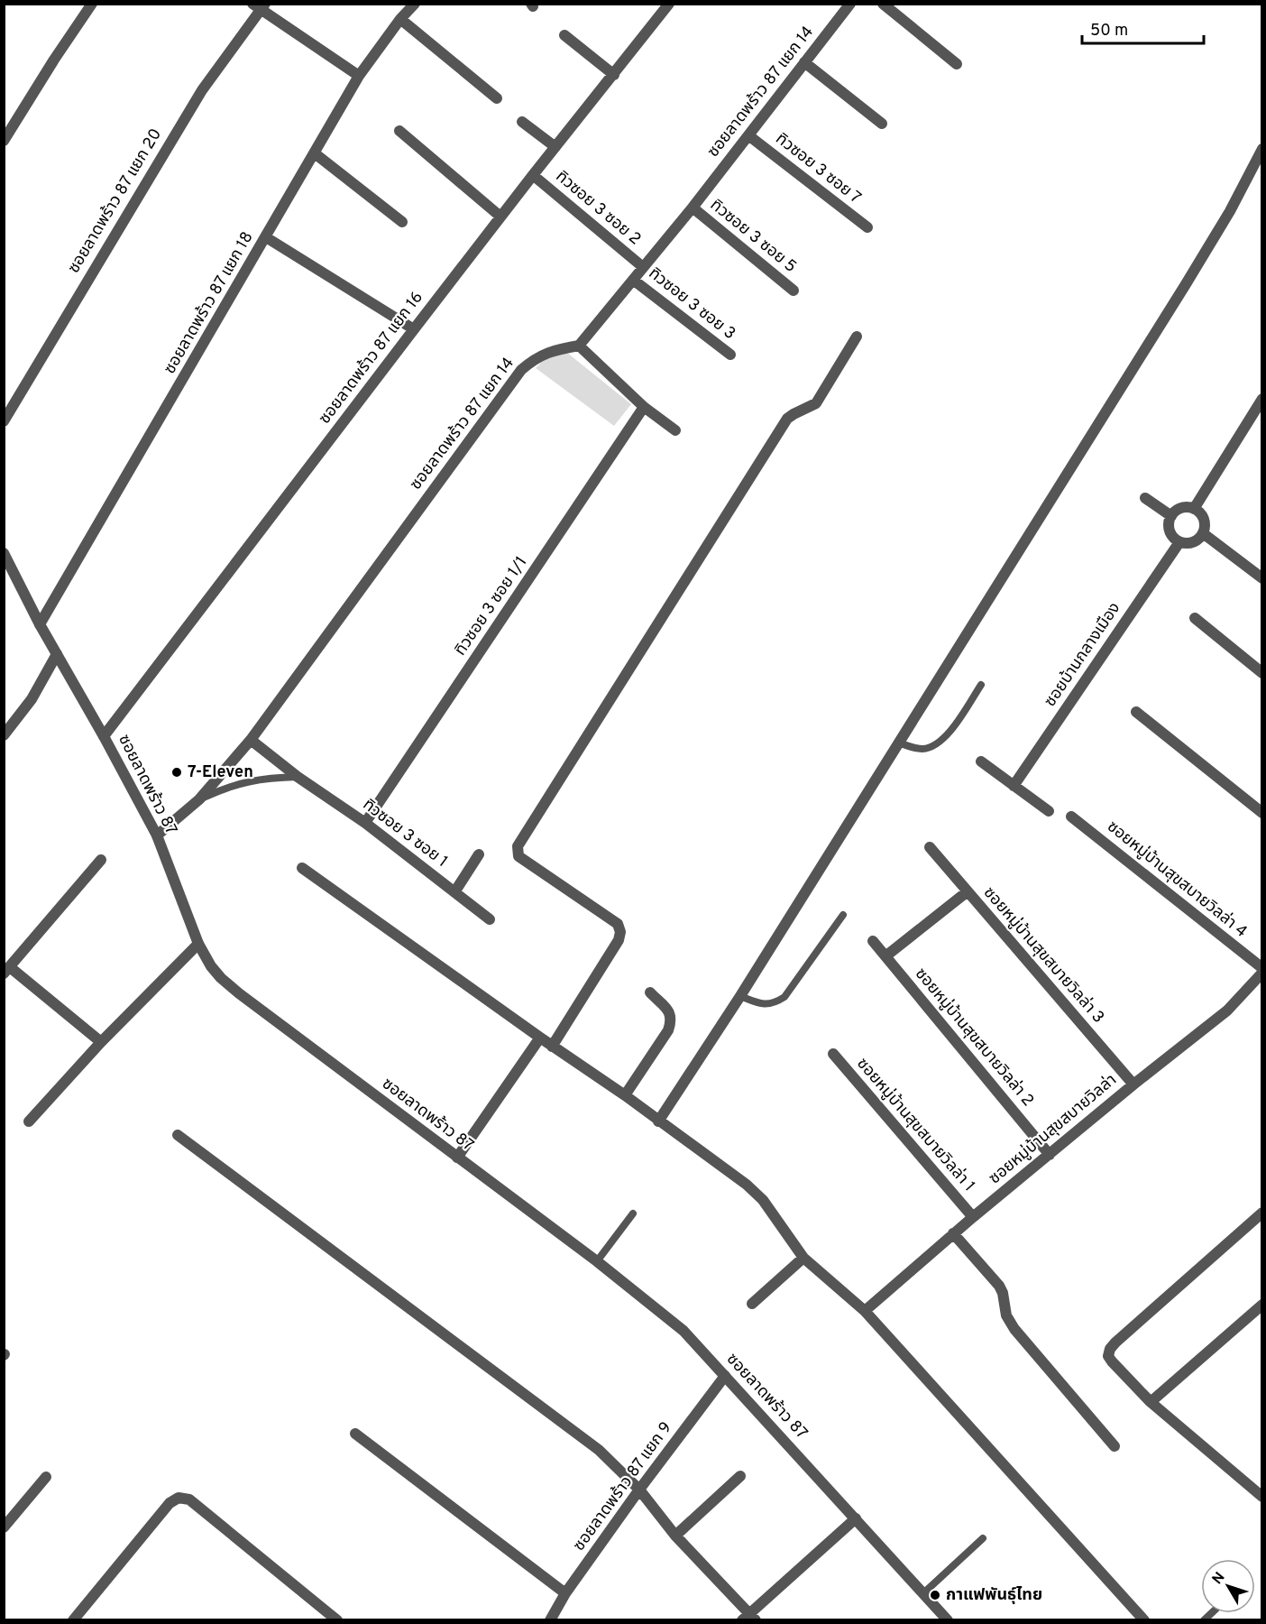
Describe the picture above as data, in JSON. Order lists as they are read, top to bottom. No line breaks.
{"streets":{"street":["ซอยลาดพร้าว 87 แยก 14","ทิวซอย 3 ซอย 7","ซอยลาดพร้าว 87 แยก 20","ทิวซอย 3 ซอย 2","ทิวซอย 3 ซอย 5","ซอยลาดพร้าว 87 แยก 18","ทิวซอย 3 ซอย 3","ซอยลาดพร้าว 87 แยก 16","ทิวซอย 3 ซอย 1/1","ซอยบ้านกลางเมือง","ซอยลาดพร้าว 87","ทิวซอย 3 ซอย 1","ซอยหมู่บ้านสุขสบายวิลล่า 4","ซอยหมู่บ้านสุขสบายวิลล่า 3","ซอยหมู่บ้านสุขสบายวิลล่า 2","ซอยหมู่บ้านสุขสบายวิลล่า 1","ซอยหมู่บ้านสุขสบายวิลล่า","ซอยลาดพร้าว 87 แยก 9"]},"crossings":[["ซอยลาดพร้าว 87 แยก 14","ทิวซอย 3 ซอย 7"],["ซอยลาดพร้าว 87 แยก 14","ทิวซอย 3 ซอย 2"],["ซอยลาดพร้าว 87 แยก 14","ทิวซอย 3 ซอย 5"],["ซอยลาดพร้าว 87 แยก 14","ทิวซอย 3 ซอย 3"],["ซอยลาดพร้าว 87 แยก 14","ซอยลาดพร้าว 87"],["ซอยลาดพร้าว 87 แยก 14","ทิวซอย 3 ซอย 1"],["ทิวซอย 3 ซอย 2","ซอยลาดพร้าว 87 แยก 16"],["ซอยลาดพร้าว 87 แยก 18","ซอยลาดพร้าว 87"],["ซอยลาดพร้าว 87 แยก 16","ซอยลาดพร้าว 87"],["ทิวซอย 3 ซอย 1/1","ทิวซอย 3 ซอย 1"],["ซอยลาดพร้าว 87","ซอยลาดพร้าว 87 แยก 9"],["ซอยหมู่บ้านสุขสบายวิลล่า 3","ซอยหมู่บ้านสุขสบายวิลล่า"],["ซอยหมู่บ้านสุขสบายวิลล่า 2","ซอยหมู่บ้านสุขสบายวิลล่า"],["ซอยหมู่บ้านสุขสบายวิลล่า 1","ซอยหมู่บ้านสุขสบายวิลล่า"]],"places":["7-Eleven","กาแฟพันธ์ุไทย"],"scale_bar":"50 m","north":"top left"}
